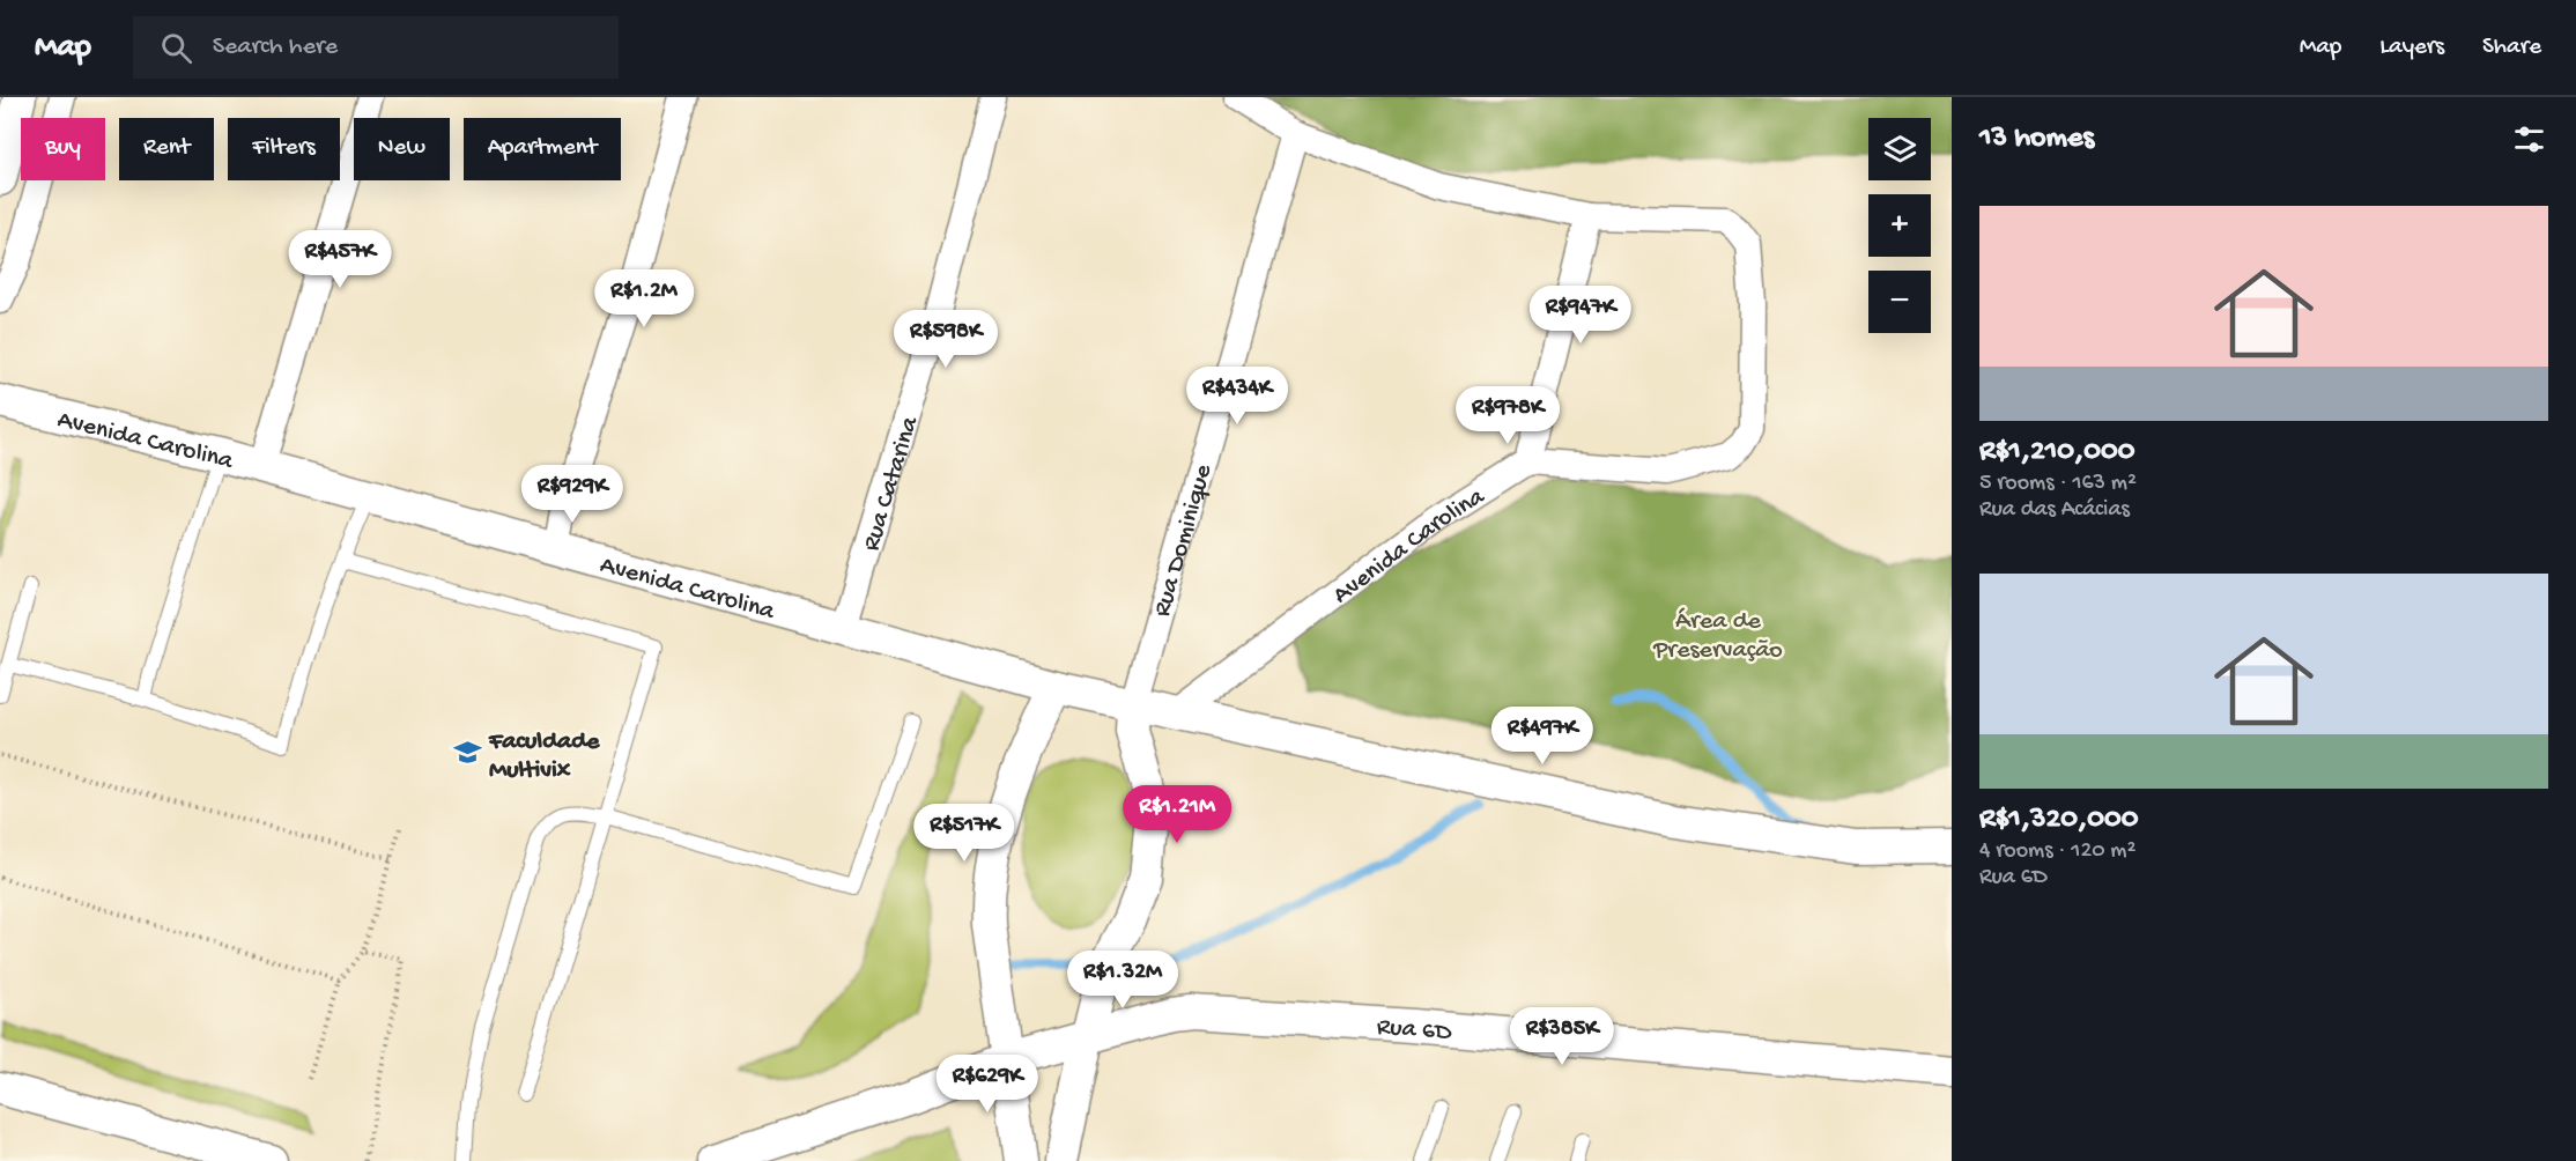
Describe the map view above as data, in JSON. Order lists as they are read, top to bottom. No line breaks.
{"streets":{"street":["Avenida Carolina","Rua Catarina","Rua Dominique","Rua 6D"]},"crossings":[["Avenida Carolina","Rua Catarina"],["Avenida Carolina","Rua Dominique"]],"parks":["Área de Preservação"],"places":{"school or university":["Faculdade Multivix"]},"page":{"header":"Map","search":"Search here","nav":["Map","Layers","Share"],"heading":"13 homes","map_buttons":["+","−"],"chip":["Buy","Rent","Filters","New","Apartment"],"list":[{"name":"R$1,210,000","note":"5 rooms · 163 m² · Rua das Acácias"},{"name":"R$1,320,000","note":"4 rooms · 120 m² · Rua 6D"}],"price":["R$457K","R$1.2M","R$947K","R$598K","R$434K","R$978K","R$929K","R$497K","R$1.21M","R$517K","R$1.32M","R$385K","R$629K"]}}
